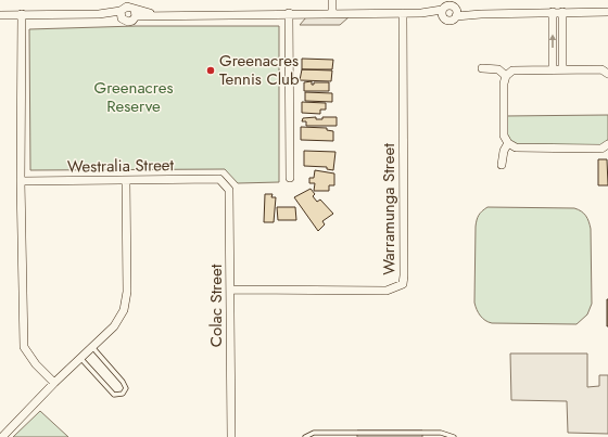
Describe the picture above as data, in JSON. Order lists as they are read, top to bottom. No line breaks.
{"streets":{"street":["Westralia Street","Warramunga Street","Colac Street"]},"crossings":[["Westralia Street","Colac Street"],["Warramunga Street","Colac Street"]],"parks":["Greenacres Reserve"],"places":["Greenacres Tennis Club"]}
